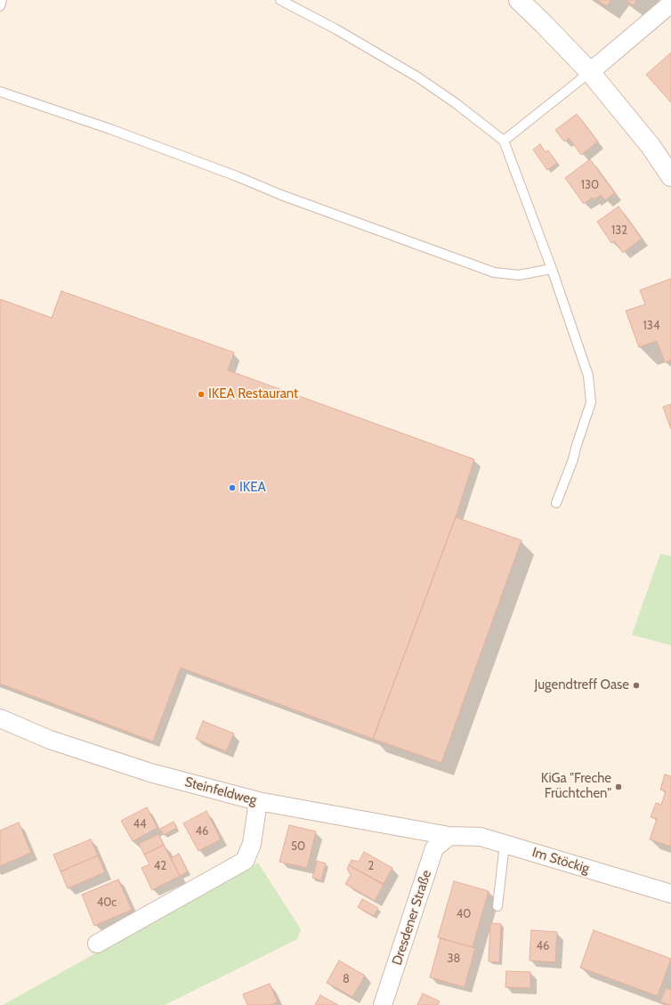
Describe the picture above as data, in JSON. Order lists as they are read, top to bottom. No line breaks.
{"streets":{"street":["Steinfeldweg","Im Stöckig","Dresdener Straße"]},"crossings":[["Steinfeldweg","Im Stöckig"],["Steinfeldweg","Dresdener Straße"],["Im Stöckig","Dresdener Straße"]],"places":["IKEA Restaurant","IKEA","Jugendtreff Oase","KiGa \"Freche Früchtchen\""],"house_numbers":["130","132","134","44","46","50","42","2","40c","40","46","38","8"]}
